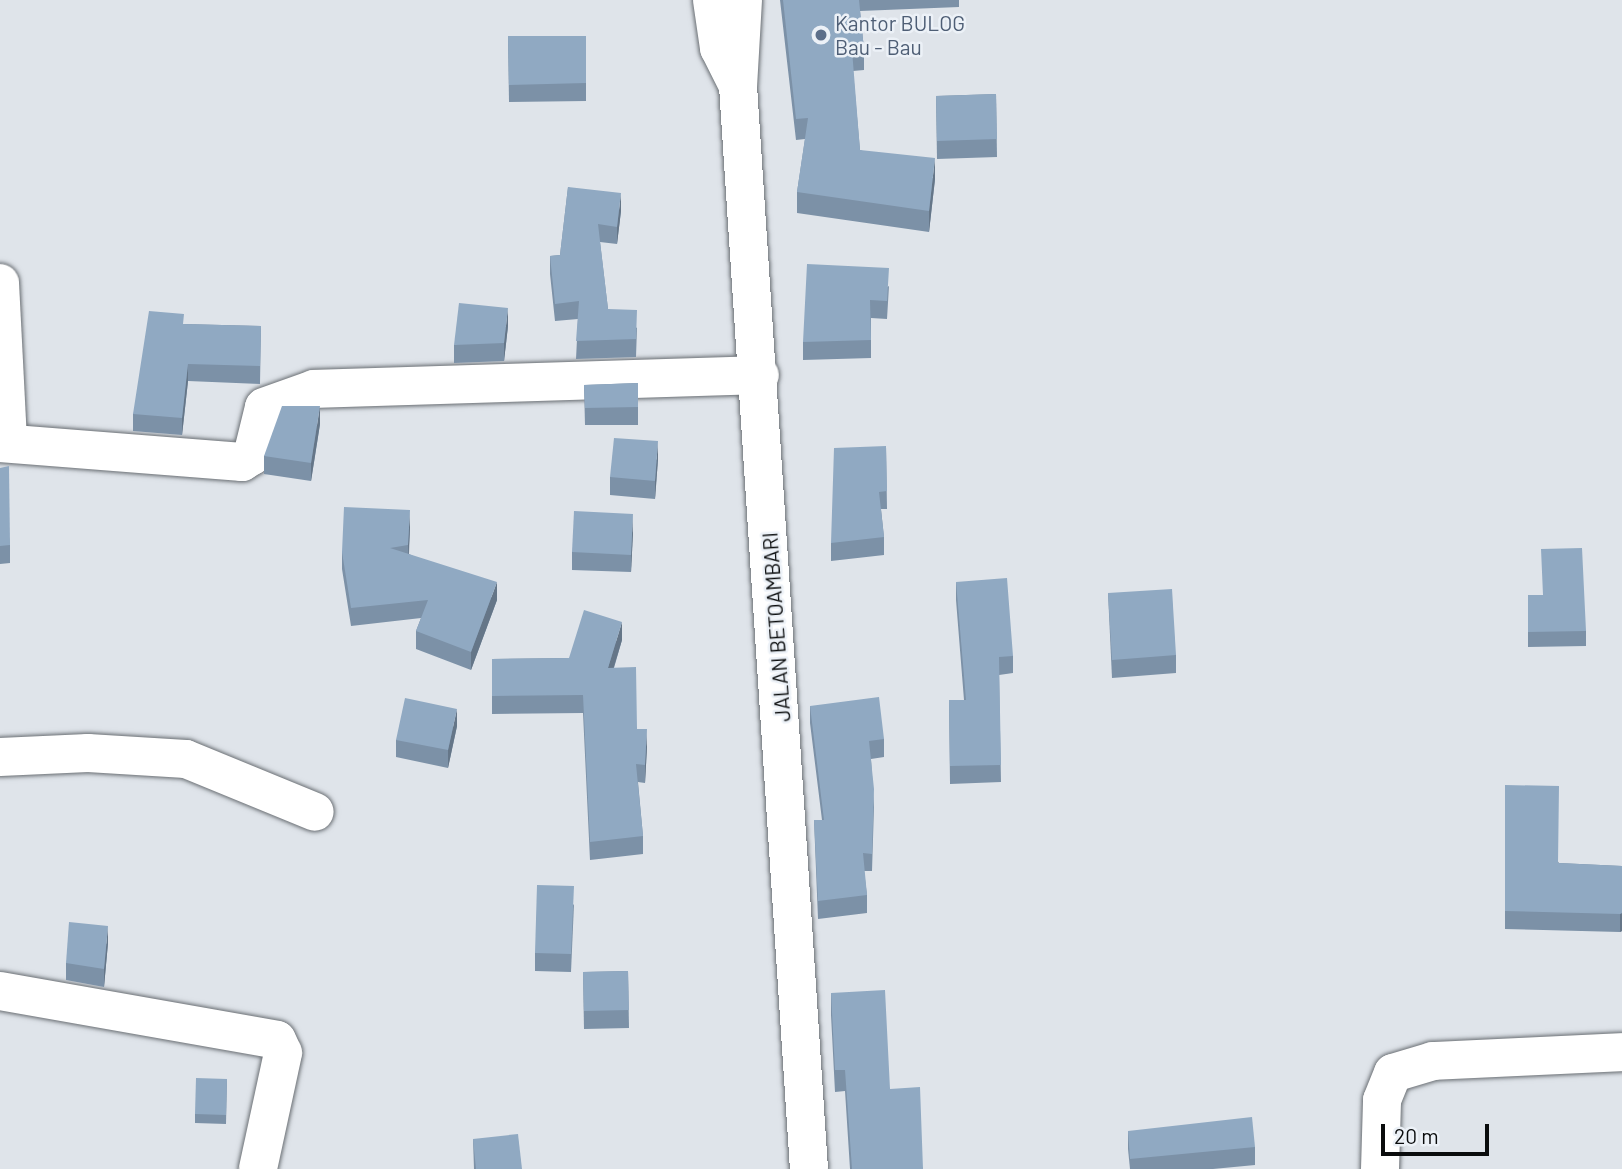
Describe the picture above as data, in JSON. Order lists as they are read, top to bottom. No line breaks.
{"streets":{"street":["JALAN BETOAMBARI"]},"places":["Kantor BULOG Bau - Bau"],"scale_bar":"20 m"}
